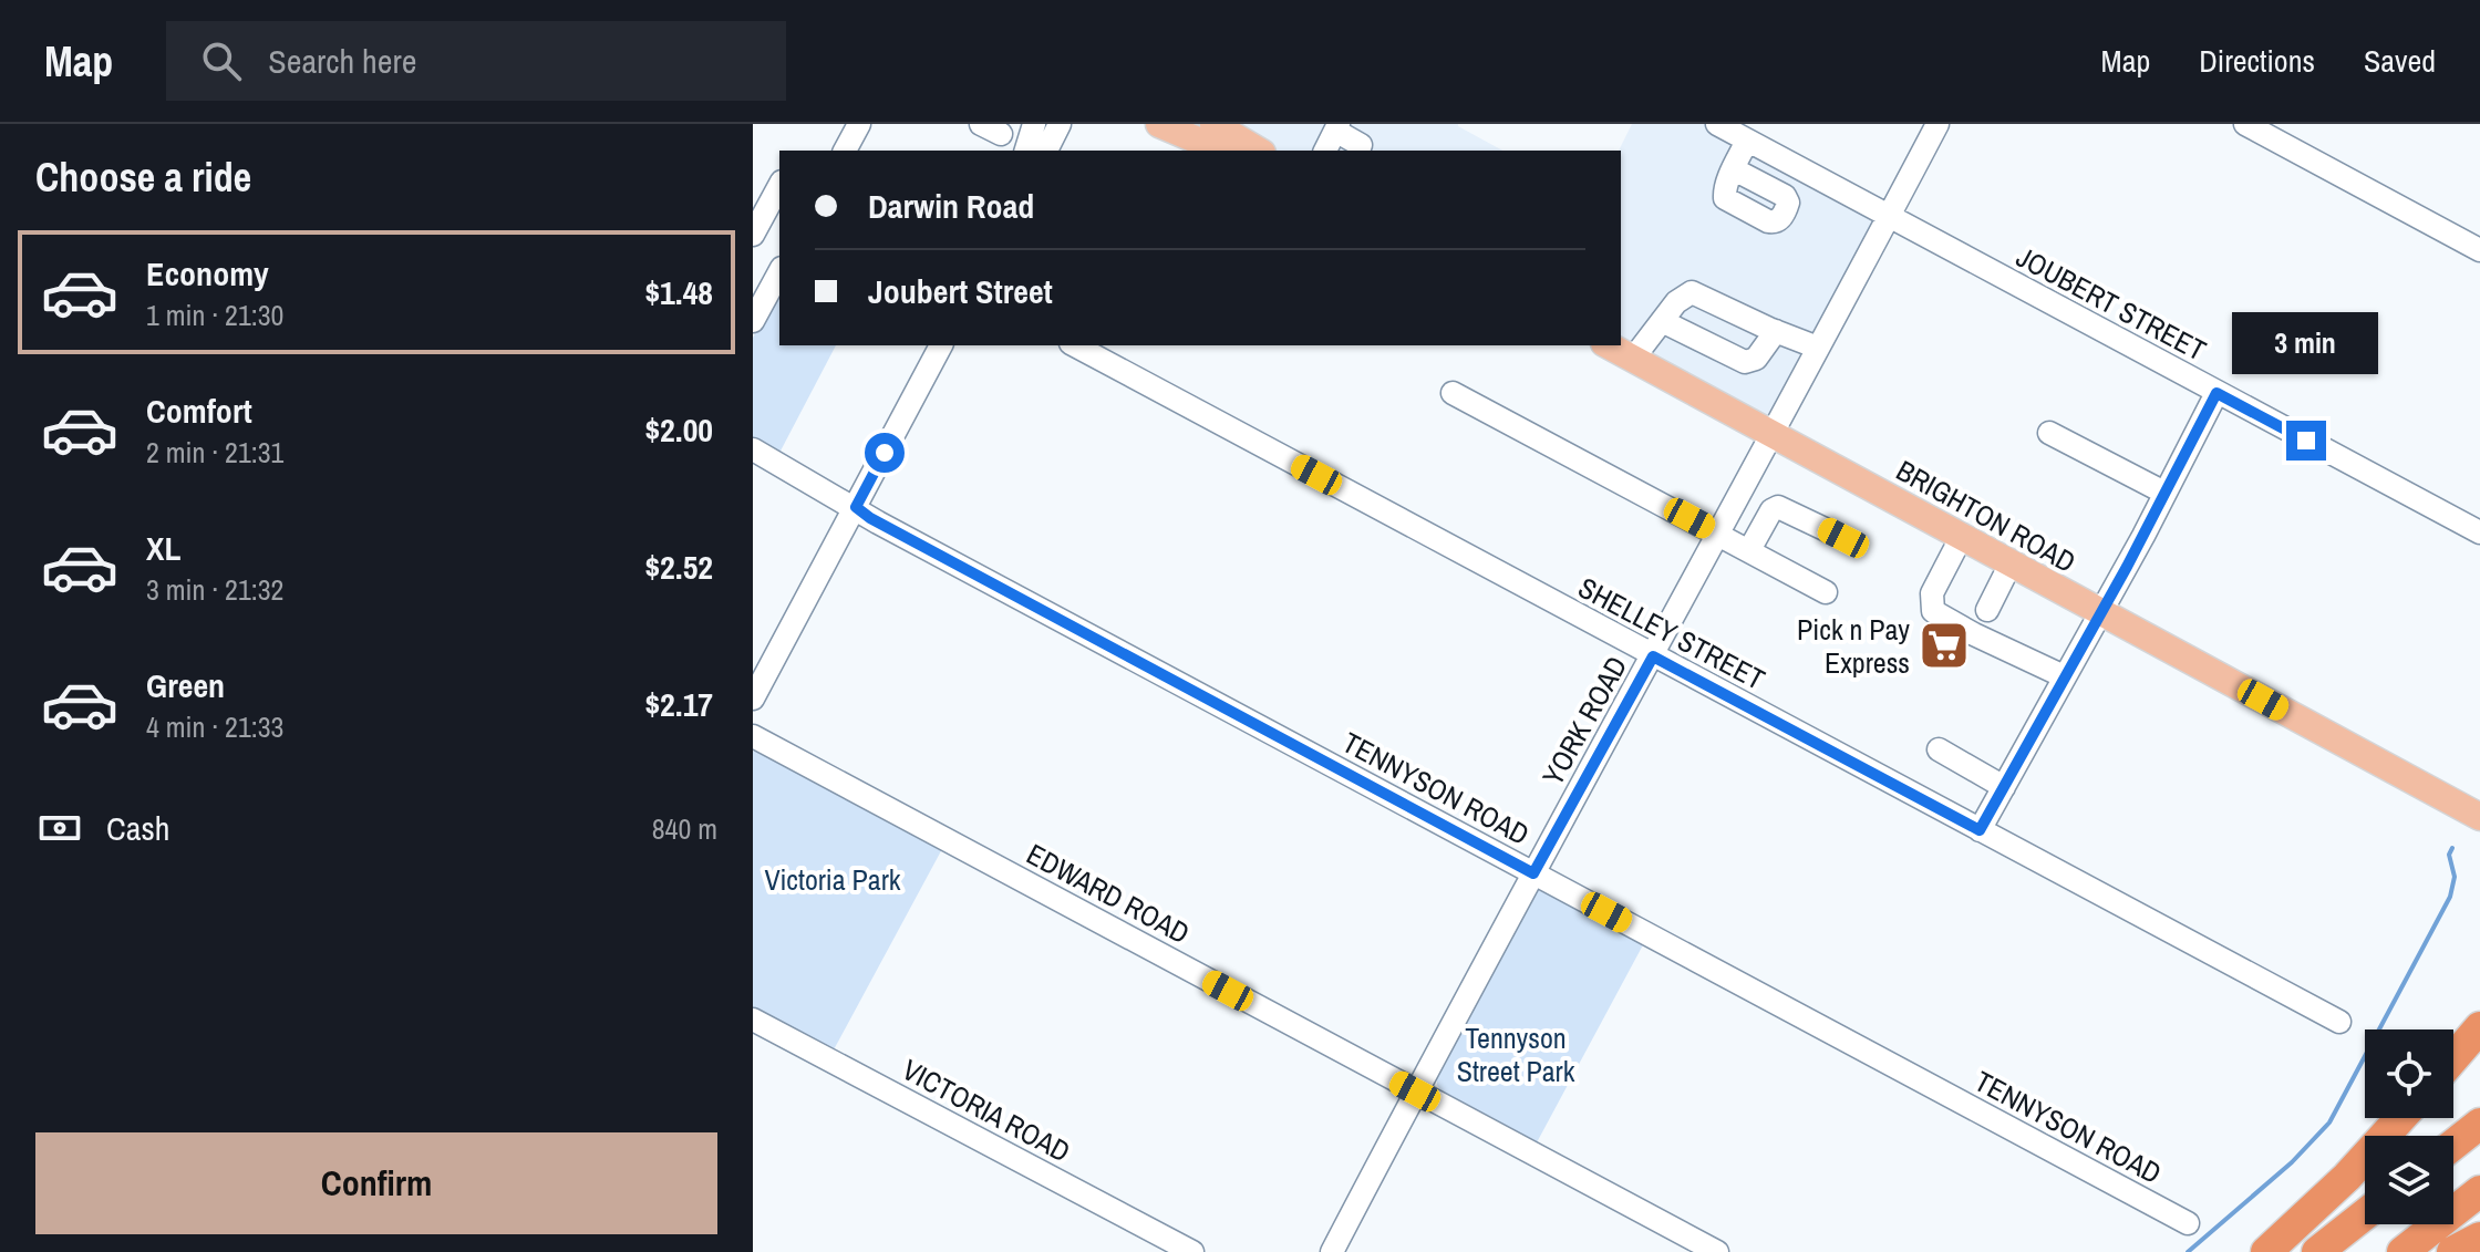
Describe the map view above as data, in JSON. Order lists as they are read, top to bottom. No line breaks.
{"streets":{"main road":["BRIGHTON ROAD"],"street":["JOUBERT STREET","SHELLEY STREET","YORK ROAD","TENNYSON ROAD","EDWARD ROAD","VICTORIA ROAD"]},"crossings":[["JOUBERT STREET","YORK ROAD"],["BRIGHTON ROAD","YORK ROAD"],["SHELLEY STREET","YORK ROAD"],["YORK ROAD","TENNYSON ROAD"],["YORK ROAD","EDWARD ROAD"]],"parks":["Victoria Park","Tennyson Street Park"],"places":{"supermarket":["Pick n Pay Express"]},"page":{"header":"Map","search":"Search here","nav":["Map","Directions","Saved"],"heading":"Choose a ride","banner":["Darwin Road","Joubert Street"],"list":[{"name":"Economy","note":"1 min · 21:30","value":"$1.48"},{"name":"Comfort","note":"2 min · 21:31","value":"$2.00"},{"name":"XL","note":"3 min · 21:32","value":"$2.52"},{"name":"Green","note":"4 min · 21:33","value":"$2.17"}],"bubble":"3 min","pay":["Cash","840 m"],"buttons":"Confirm"}}
